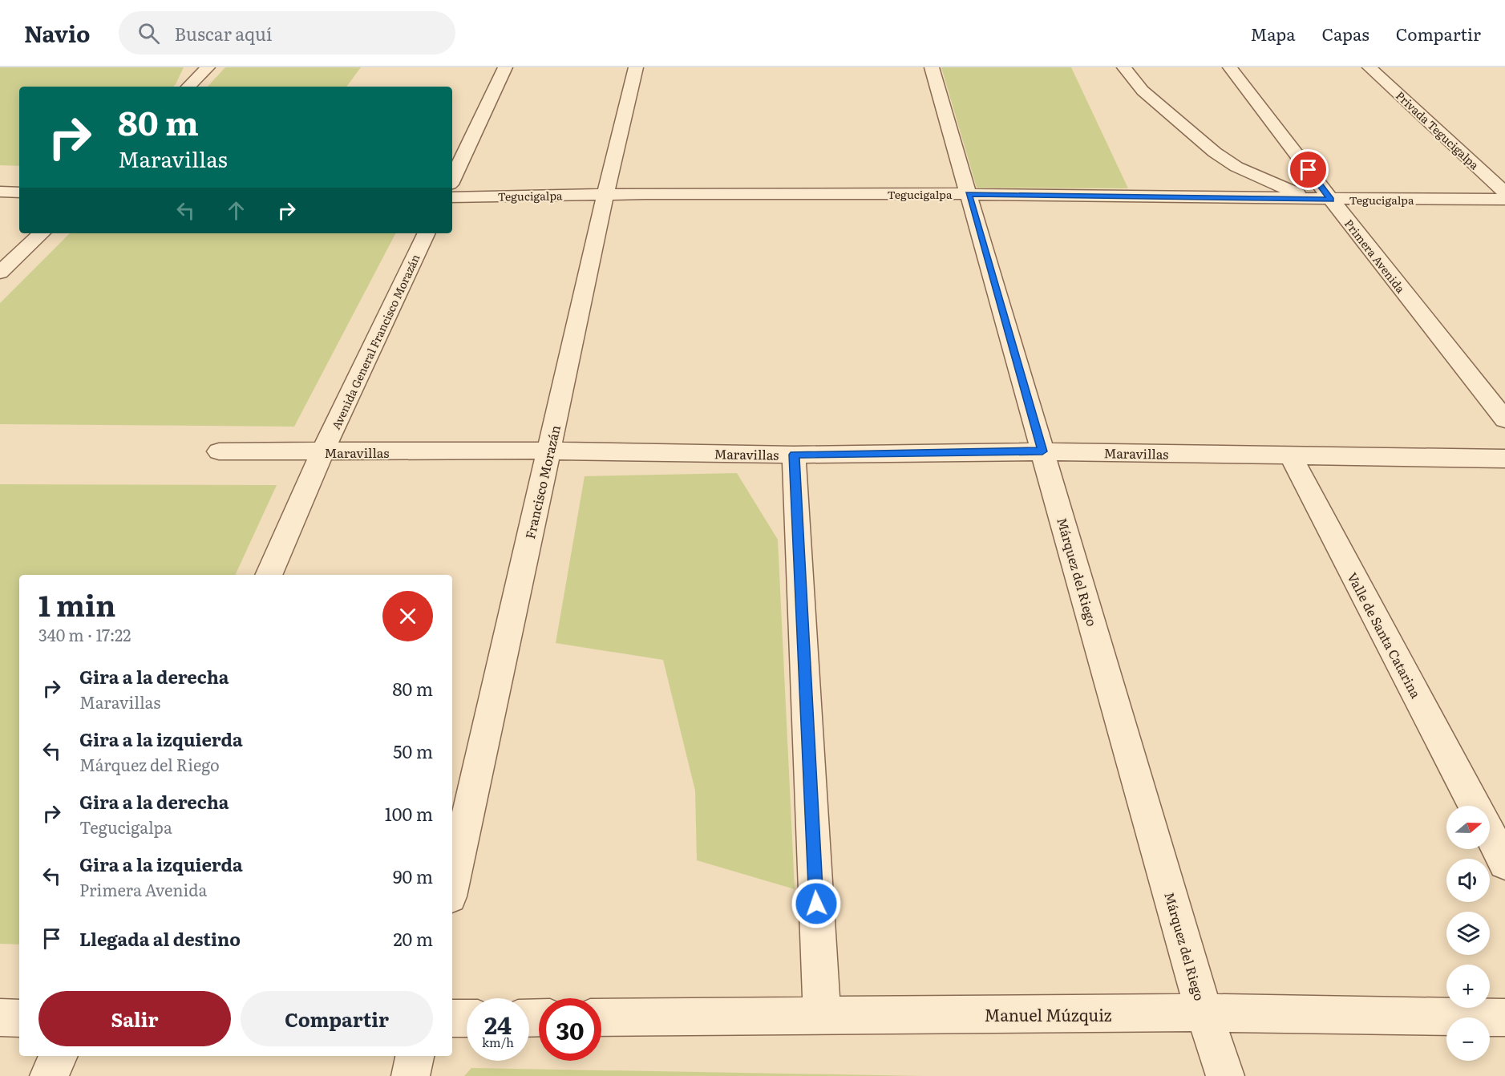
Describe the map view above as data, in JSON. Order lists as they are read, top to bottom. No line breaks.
{"streets":{"street":["Privada Tegucigalpa","Tegucigalpa","Primera Avenida","Avenida General Francisco Morazán","Maravillas","Francisco Morazán","Márquez del Riego","Valle de Santa Catarina","Manuel Múzquiz"]},"crossings":[["Tegucigalpa","Primera Avenida"],["Tegucigalpa","Francisco Morazán"],["Tegucigalpa","Márquez del Riego"],["Avenida General Francisco Morazán","Maravillas"],["Maravillas","Francisco Morazán"],["Maravillas","Márquez del Riego"],["Maravillas","Valle de Santa Catarina"],["Márquez del Riego","Manuel Múzquiz"]],"north":"right","page":{"header":"Navio","search":"Buscar aquí","nav":["Mapa","Capas","Compartir"],"turn":["80 m","Maravillas"],"heading":["1 min","340 m · 17:22"],"list":[{"name":"Gira a la derecha","note":"Maravillas","value":"80 m"},{"name":"Gira a la izquierda","note":"Márquez del Riego","value":"50 m"},{"name":"Gira a la derecha","note":"Tegucigalpa","value":"100 m"},{"name":"Gira a la izquierda","note":"Primera Avenida","value":"90 m"},{"name":"Llegada al destino","value":"20 m"}],"map_buttons":["+","−"],"buttons":["Salir","Compartir"],"speed":"24 km/h","limit":"30"}}
